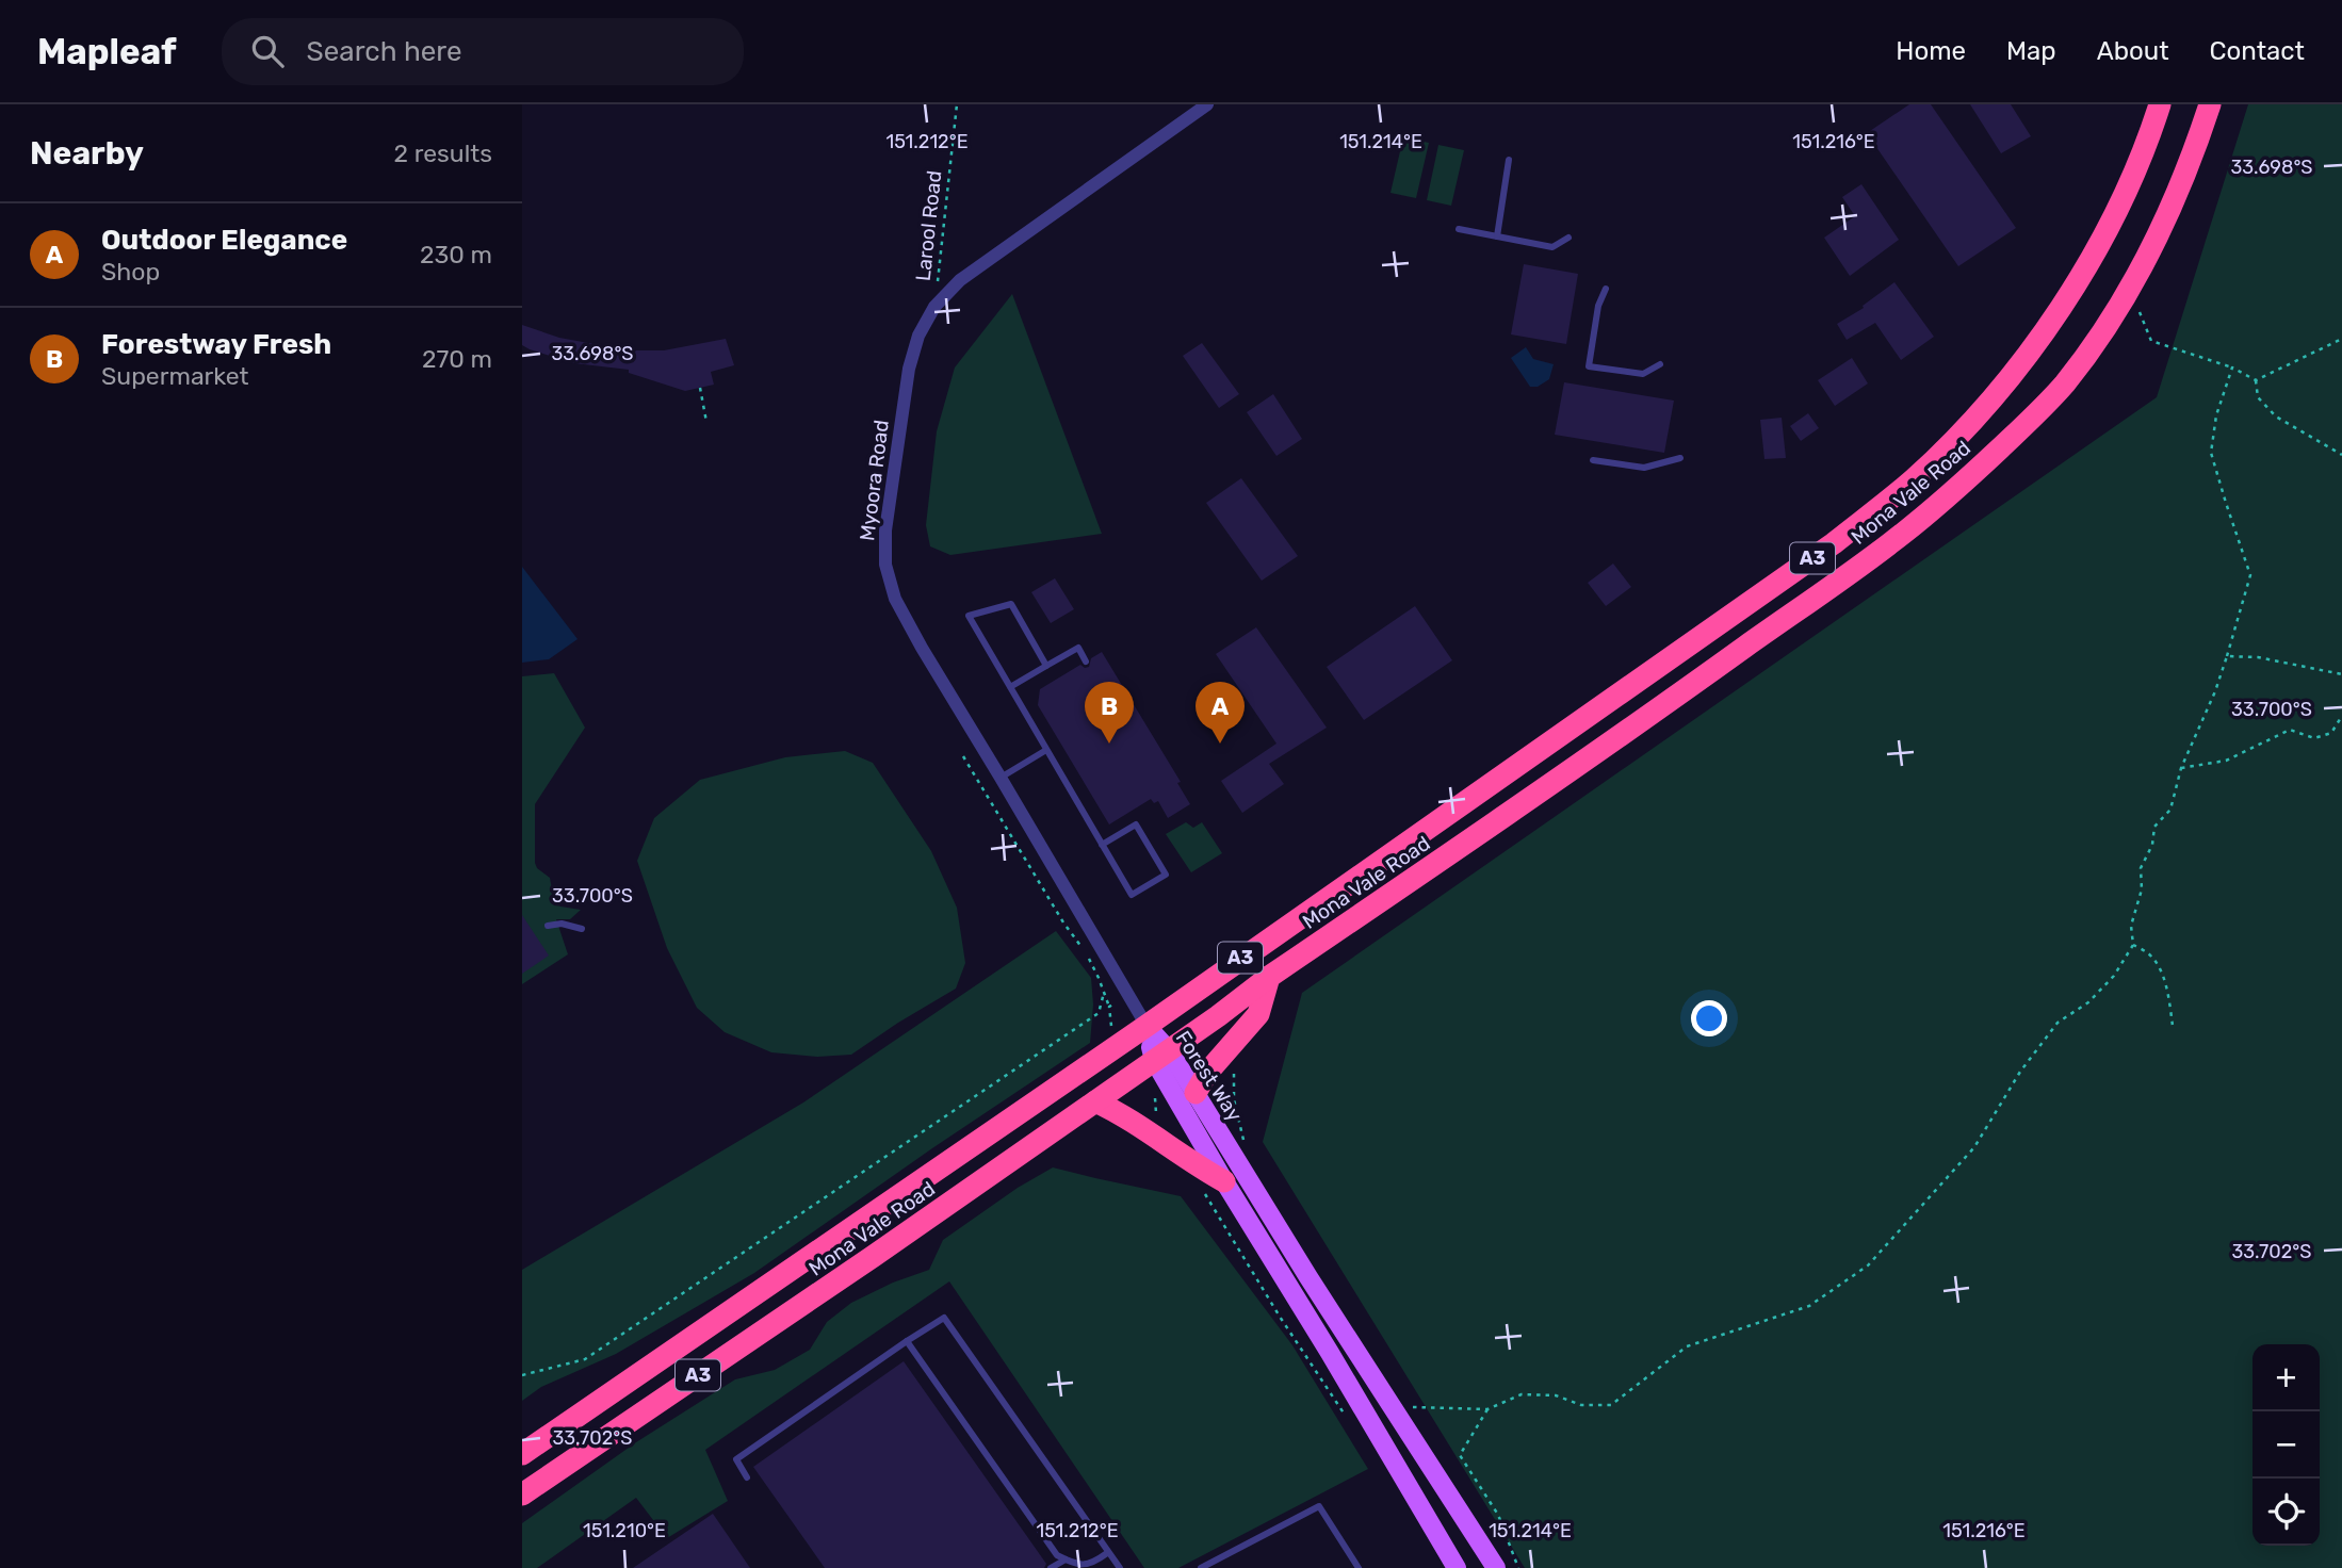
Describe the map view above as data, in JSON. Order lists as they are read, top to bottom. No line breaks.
{"streets":{"highway":["Mona Vale Road","A3"],"main road":["Forest Way"],"street":["Myoora Road"],"path":["Larool Road"]},"crossings":[["Larool Road","Myoora Road"],["Myoora Road","Mona Vale Road"],["Myoora Road","Forest Way"],["Mona Vale Road","Forest Way"]],"page":{"header":"Mapleaf","search":"Search here","nav":["Home","Map","About","Contact"],"heading":["Nearby","2 results"],"list":[{"mark":"A","name":"Outdoor Elegance","note":"Shop","value":"230 m"},{"mark":"B","name":"Forestway Fresh","note":"Supermarket","value":"270 m"}],"pins":["A","B"],"map_buttons":["+","−"]},"coordinates":["151.212°E","151.214°E","151.216°E","33.698°S","33.700°S","33.702°S","151.210°E"]}
